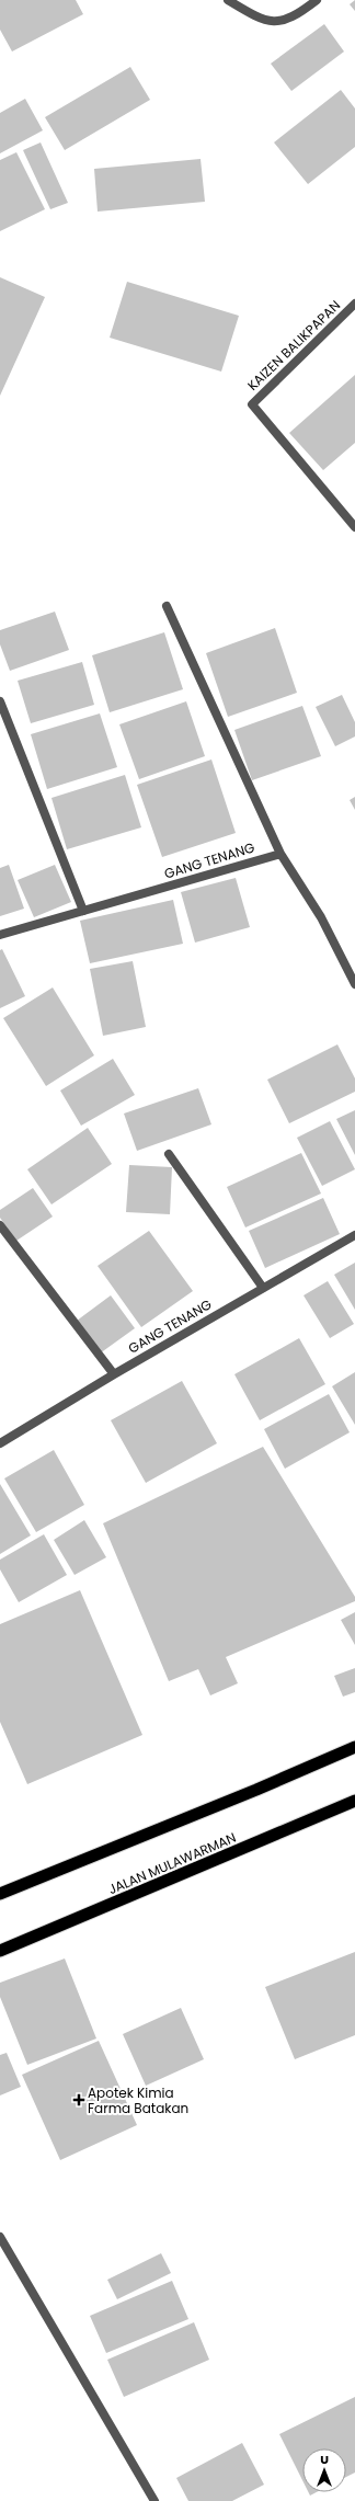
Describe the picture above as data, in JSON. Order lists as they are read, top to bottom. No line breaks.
{"streets":{"highway":["JALAN MULAWARMAN"],"street":["KAIZEN BALIKPAPAN","GANG TENANG"]},"places":{"health":["Apotek Kimia Farma Batakan"]},"north":"top"}
